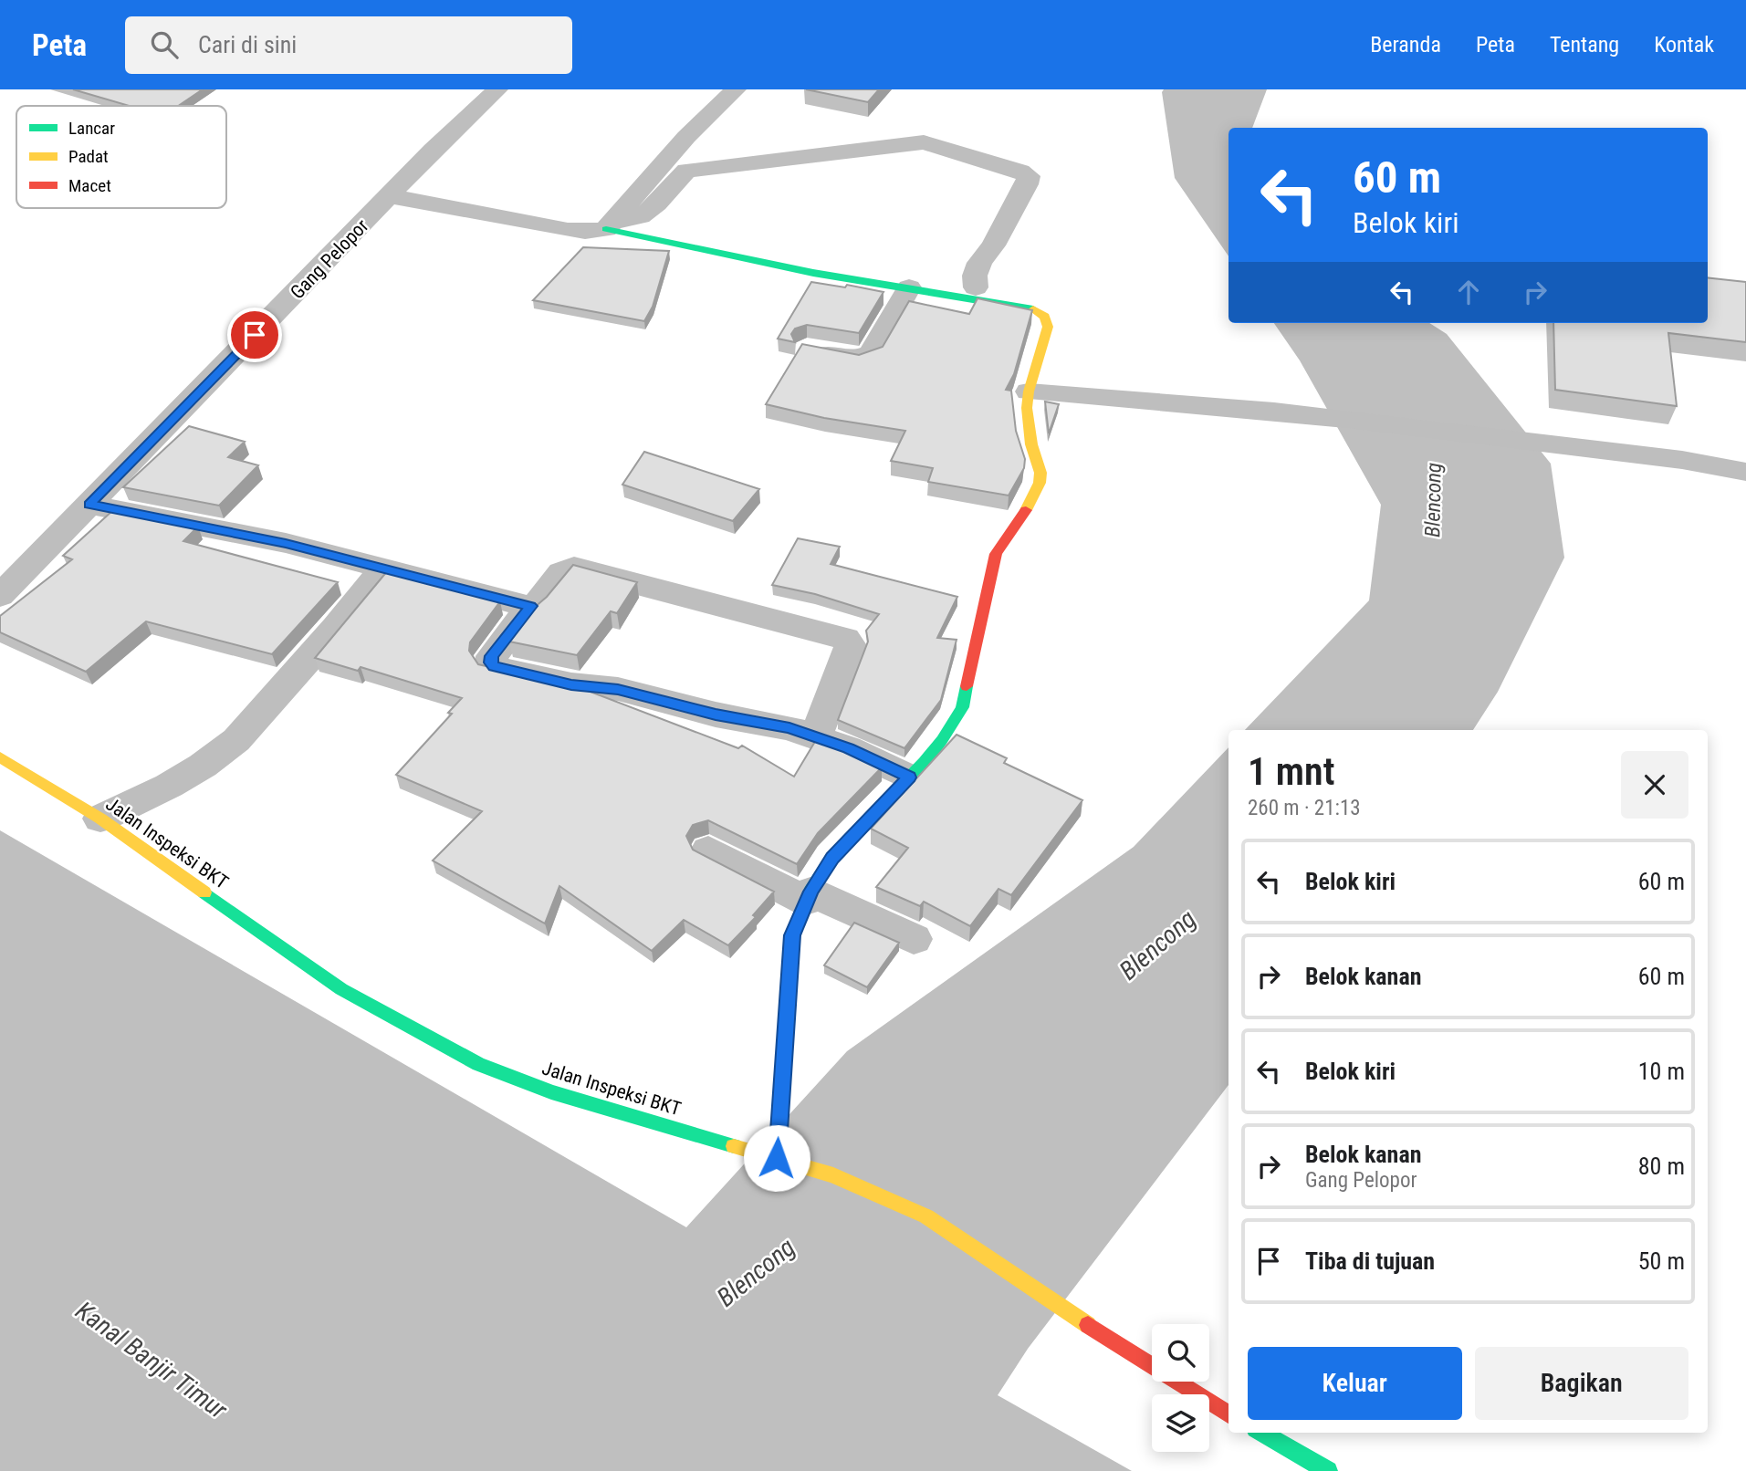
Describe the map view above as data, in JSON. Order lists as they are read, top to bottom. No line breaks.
{"streets":{"street":["Gang Pelopor","Jalan Inspeksi BKT"]},"water":["Blencong","Kanal Banjir Timur"],"legend":["Lancar","Padat","Macet"],"page":{"header":"Peta","search":"Cari di sini","nav":["Beranda","Peta","Tentang","Kontak"],"turn":["60 m","Belok kiri"],"heading":["1 mnt","260 m · 21:13"],"list":[{"name":"Belok kiri","value":"60 m"},{"name":"Belok kanan","value":"60 m"},{"name":"Belok kiri","value":"10 m"},{"name":"Belok kanan","note":"Gang Pelopor","value":"80 m"},{"name":"Tiba di tujuan","value":"50 m"}],"buttons":["Keluar","Bagikan"]}}
